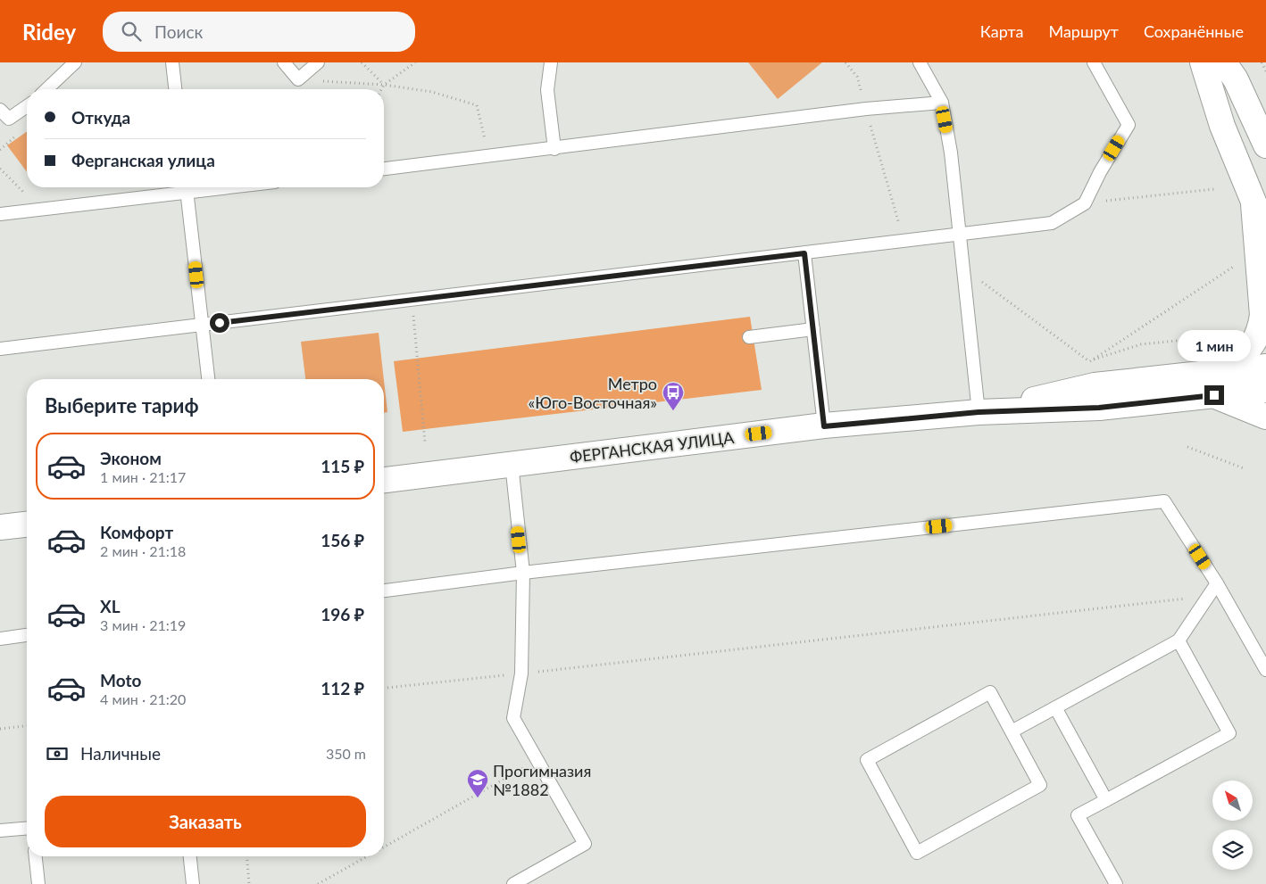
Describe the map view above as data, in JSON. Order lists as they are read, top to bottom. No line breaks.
{"streets":{"street":["ФЕРГАНСКАЯ УЛИЦА"]},"places":{"bus stop":["Метро «Юго-Восточная»"],"school or university":["Прогимназия №1882"]},"north":"top left","page":{"header":"Ridey","search":"Поиск","nav":["Карта","Маршрут","Сохранённые"],"banner":["Откуда","Ферганская улица"],"bubble":"1 мин","heading":"Выберите тариф","list":[{"name":"Эконом","note":"1 мин · 21:17","value":"115 ₽"},{"name":"Комфорт","note":"2 мин · 21:18","value":"156 ₽"},{"name":"XL","note":"3 мин · 21:19","value":"196 ₽"},{"name":"Moto","note":"4 мин · 21:20","value":"112 ₽"}],"pay":["Наличные","350 m"],"buttons":"Заказать"}}
